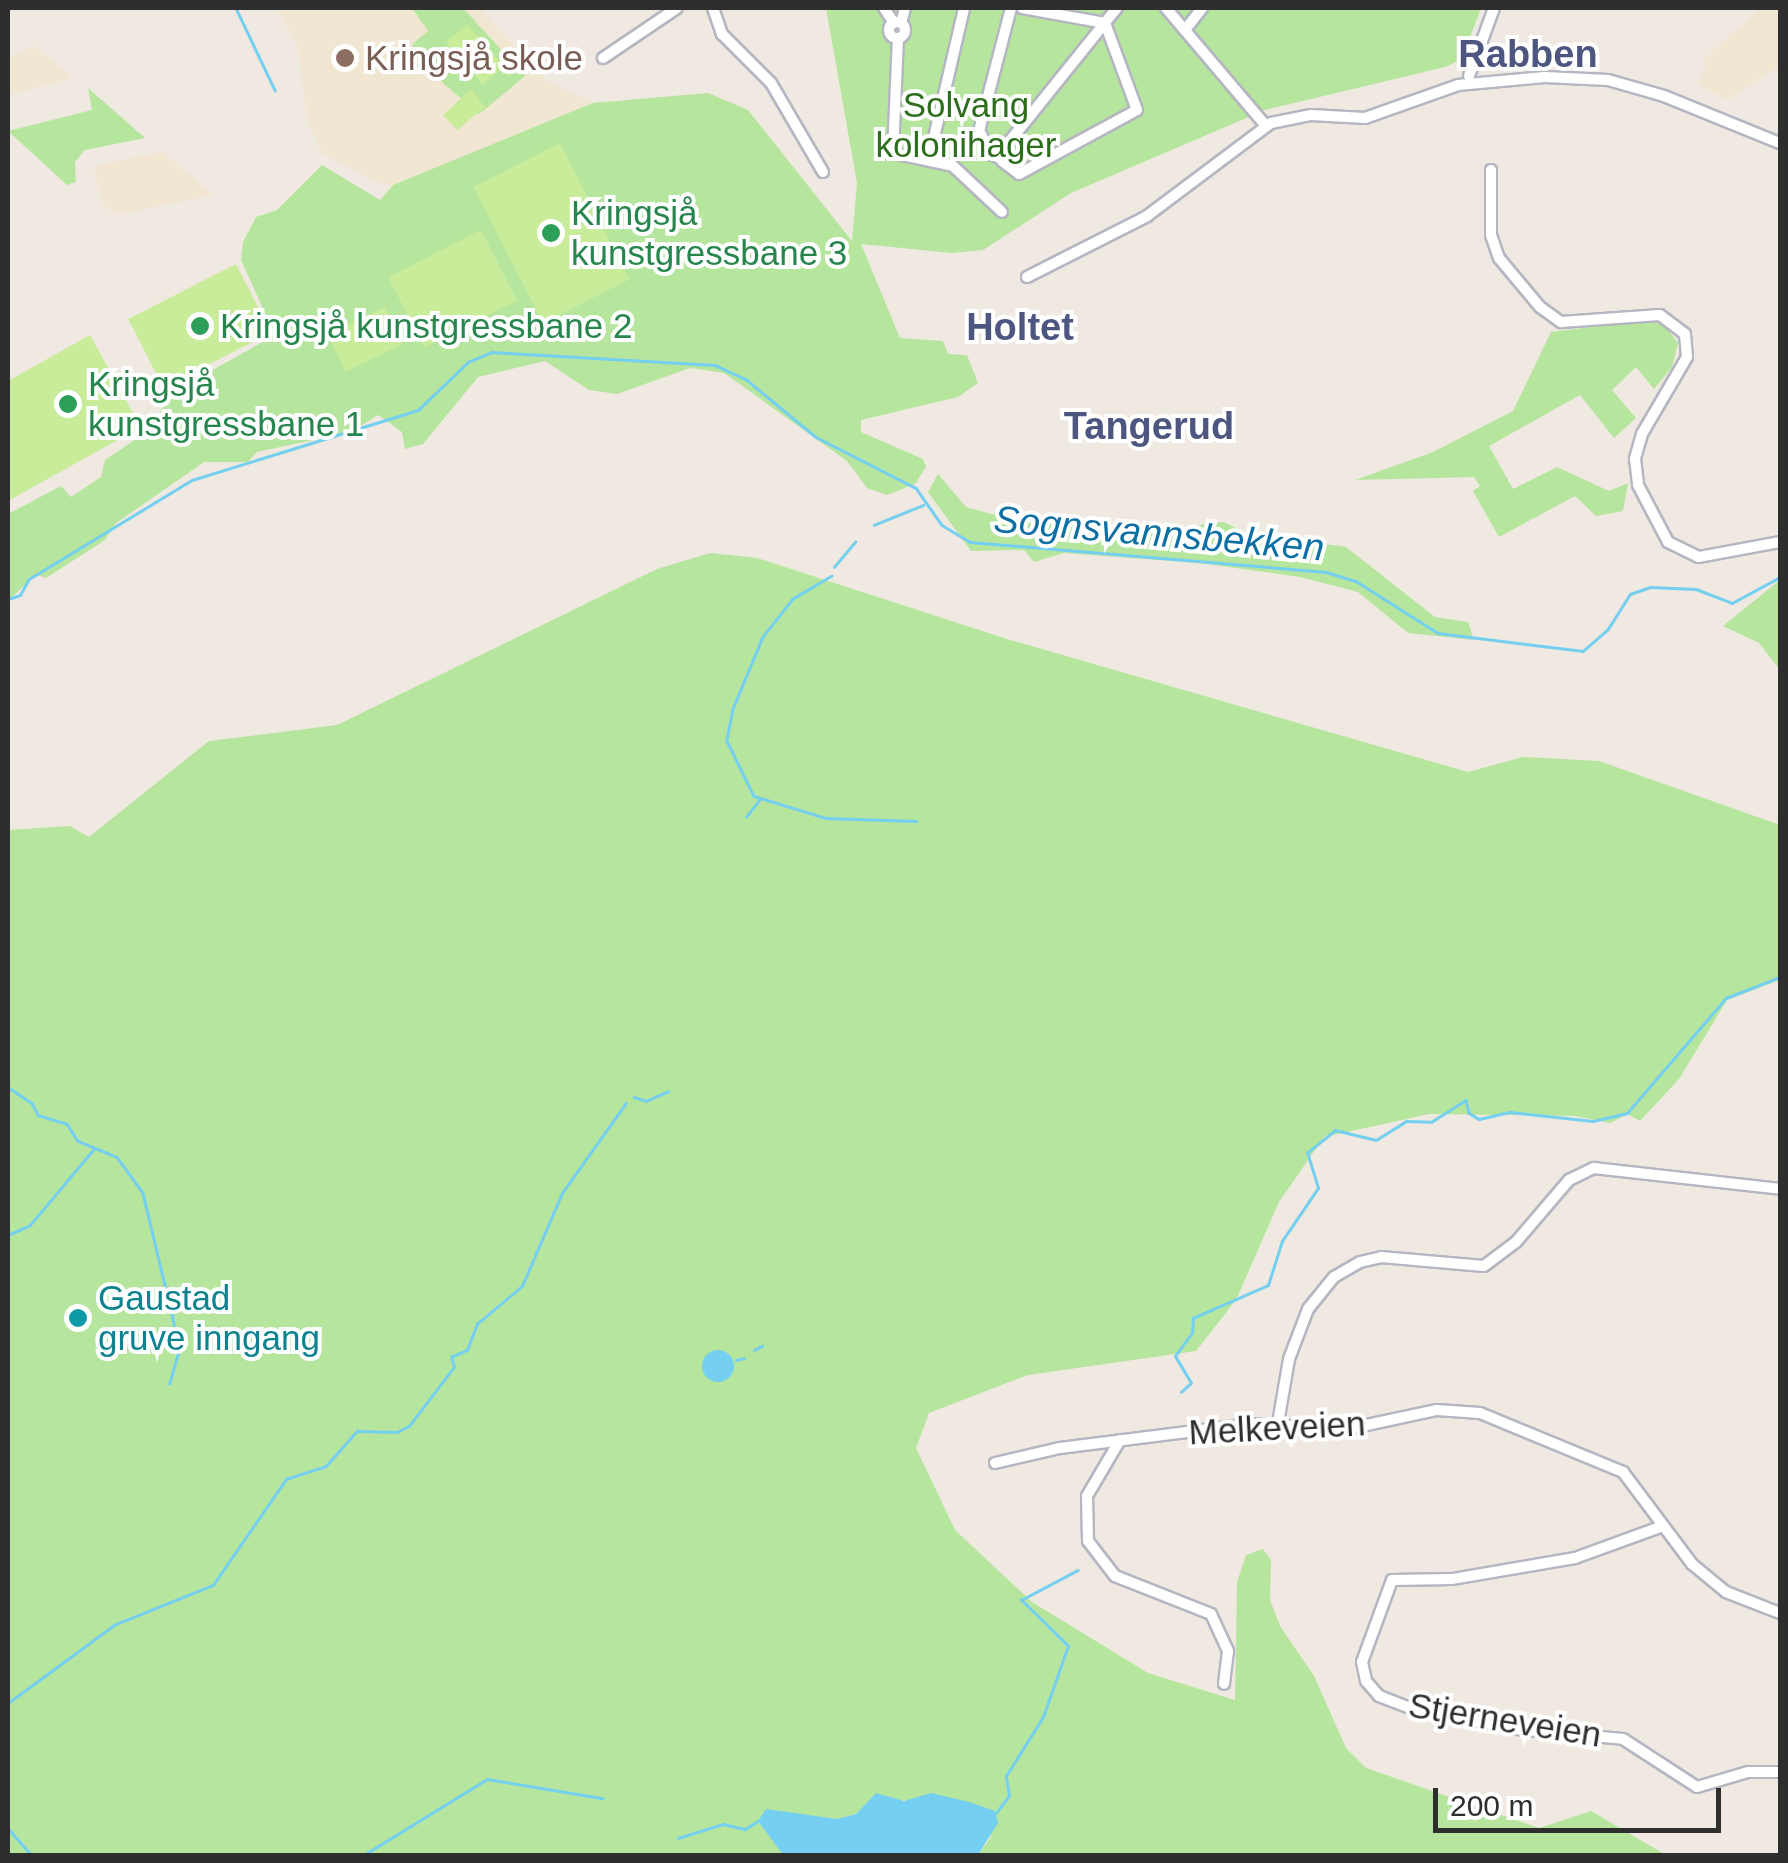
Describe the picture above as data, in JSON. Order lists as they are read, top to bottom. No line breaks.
{"streets":{"street":["Melkeveien","Stjerneveien"]},"crossings":[["Melkeveien","Stjerneveien"]],"districts":["Rabben","Holtet","Tangerud"],"water":["Sognsvannsbekken"],"parks":["Solvang kolonihager"],"places":["Kringsjå skole","Kringsjå kunstgressbane 3","Kringsjå kunstgressbane 2","Kringsjå kunstgressbane 1","Gaustad gruve inngang"],"scale_bar":"200 m"}
